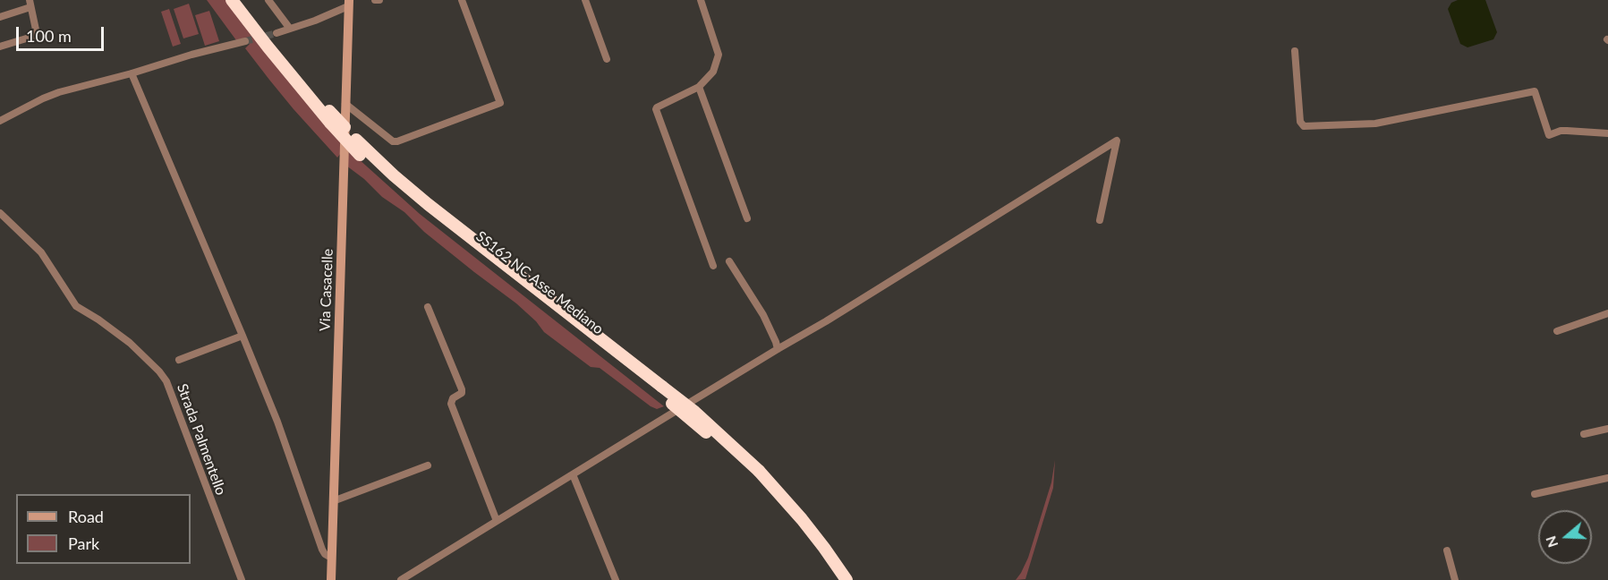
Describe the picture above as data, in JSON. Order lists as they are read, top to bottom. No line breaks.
{"streets":{"highway":["SS162 NC Asse Mediano"],"street":["Via Casacelle","Strada Palmentello"]},"legend":["Road","Park"],"scale_bar":"100 m","north":"left"}
